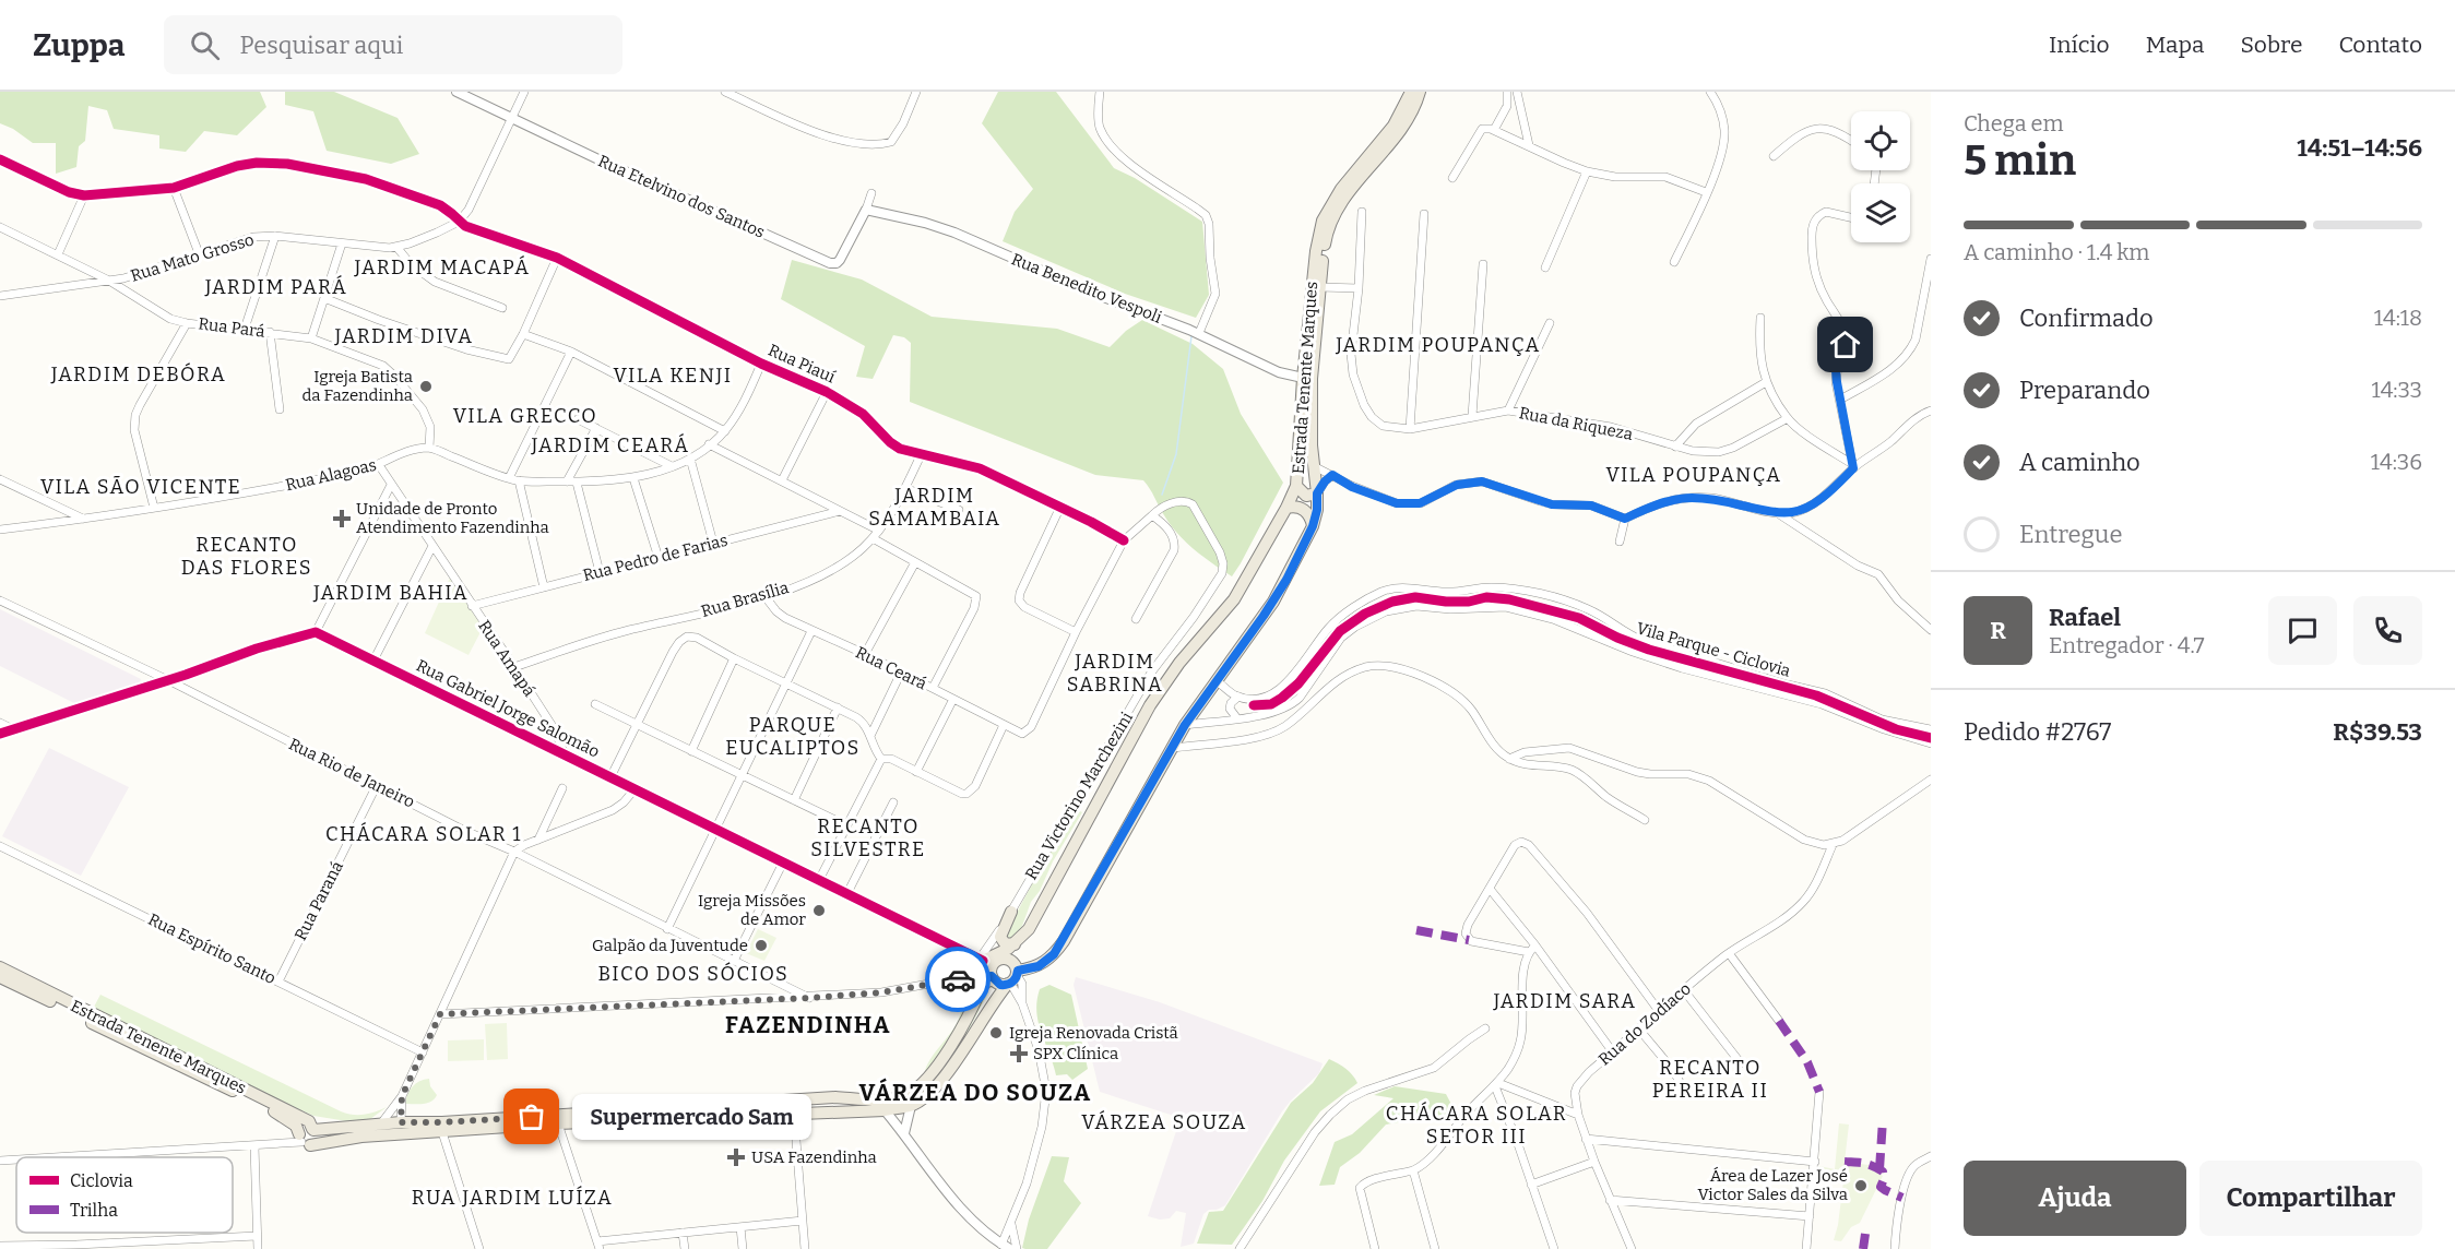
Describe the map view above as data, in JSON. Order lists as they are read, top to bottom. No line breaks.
{"streets":{"main road":["Estrada Tenente Marques"],"street":["Rua Etelvino dos Santos","Rua Mato Grosso","Rua Benedito Vespoli","Rua Pará","Rua Piauí","Rua da Riqueza","Rua Alagoas","Rua Pedro de Farias","Rua Brasília","Rua Amapá","Rua Ceará","Rua Gabriel Jorge Salomão","Rua Rio de Janeiro","Rua Victorino Marchezini","Rua Paraná","Rua Espírito Santo","Rua do Zodíaco"],"cycle path":["Vila Parque - Ciclovia"]},"crossings":[["Rua Etelvino dos Santos","Rua Benedito Vespoli"],["Rua Mato Grosso","Rua Pará"],["Rua Mato Grosso","Rua Piauí"],["Rua Benedito Vespoli","Estrada Tenente Marques"],["Rua Pará","Rua Alagoas"],["Rua Piauí","Rua Brasília"],["Estrada Tenente Marques","Rua Gabriel Jorge Salomão"],["Estrada Tenente Marques","Rua Victorino Marchezini"],["Rua Alagoas","Rua Amapá"],["Rua Pedro de Farias","Rua Amapá"],["Rua Brasília","Rua Amapá"],["Rua Brasília","Rua Ceará"],["Rua Amapá","Rua Gabriel Jorge Salomão"],["Rua Gabriel Jorge Salomão","Rua Victorino Marchezini"],["Rua Rio de Janeiro","Rua Paraná"],["Rua Paraná","Rua Espírito Santo"]],"districts":["JARDIM MACAPÁ","JARDIM PARÁ","JARDIM DIVA","JARDIM POUPANÇA","JARDIM DEBÓRA","VILA KENJI","VILA GRECCO","JARDIM CEARÁ","VILA POUPANÇA","VILA SÃO VICENTE","JARDIM SAMAMBAIA","RECANTO DAS FLORES","JARDIM BAHIA","JARDIM SABRINA","PARQUE EUCALIPTOS","RECANTO SILVESTRE","CHÁCARA SOLAR 1","BICO DOS SÓCIOS","JARDIM SARA","FAZENDINHA","RECANTO PEREIRA II","VÁRZEA DO SOUZA","CHÁCARA SOLAR SETOR III","VÁRZEA SOUZA","RUA JARDIM LUÍZA"],"places":{"other":["Igreja Batista da Fazendinha","Igreja Missões de Amor","Galpão da Juventude","Igreja Renovada Cristã","Supermercado Sam","Área de Lazer José Victor Sales da Silva"],"health":["Unidade de Pronto Atendimento Fazendinha","SPX Clínica","USA Fazendinha"]},"legend":["Ciclovia","Trilha"],"page":{"header":"Zuppa","search":"Pesquisar aqui","nav":["Início","Mapa","Sobre","Contato"],"heading":["5 min","Chega em","14:51–14:56"],"panel":["Rafael","Entregador · 4.7","Pedido #2767","R$39.53"],"bar":"A caminho · 1.4 km","list":[["Confirmado","14:18"],["Preparando","14:33"],["A caminho","14:36"],"Entregue"],"round":"R","bubble":"Supermercado Sam","buttons":["Ajuda","Compartilhar"]}}
